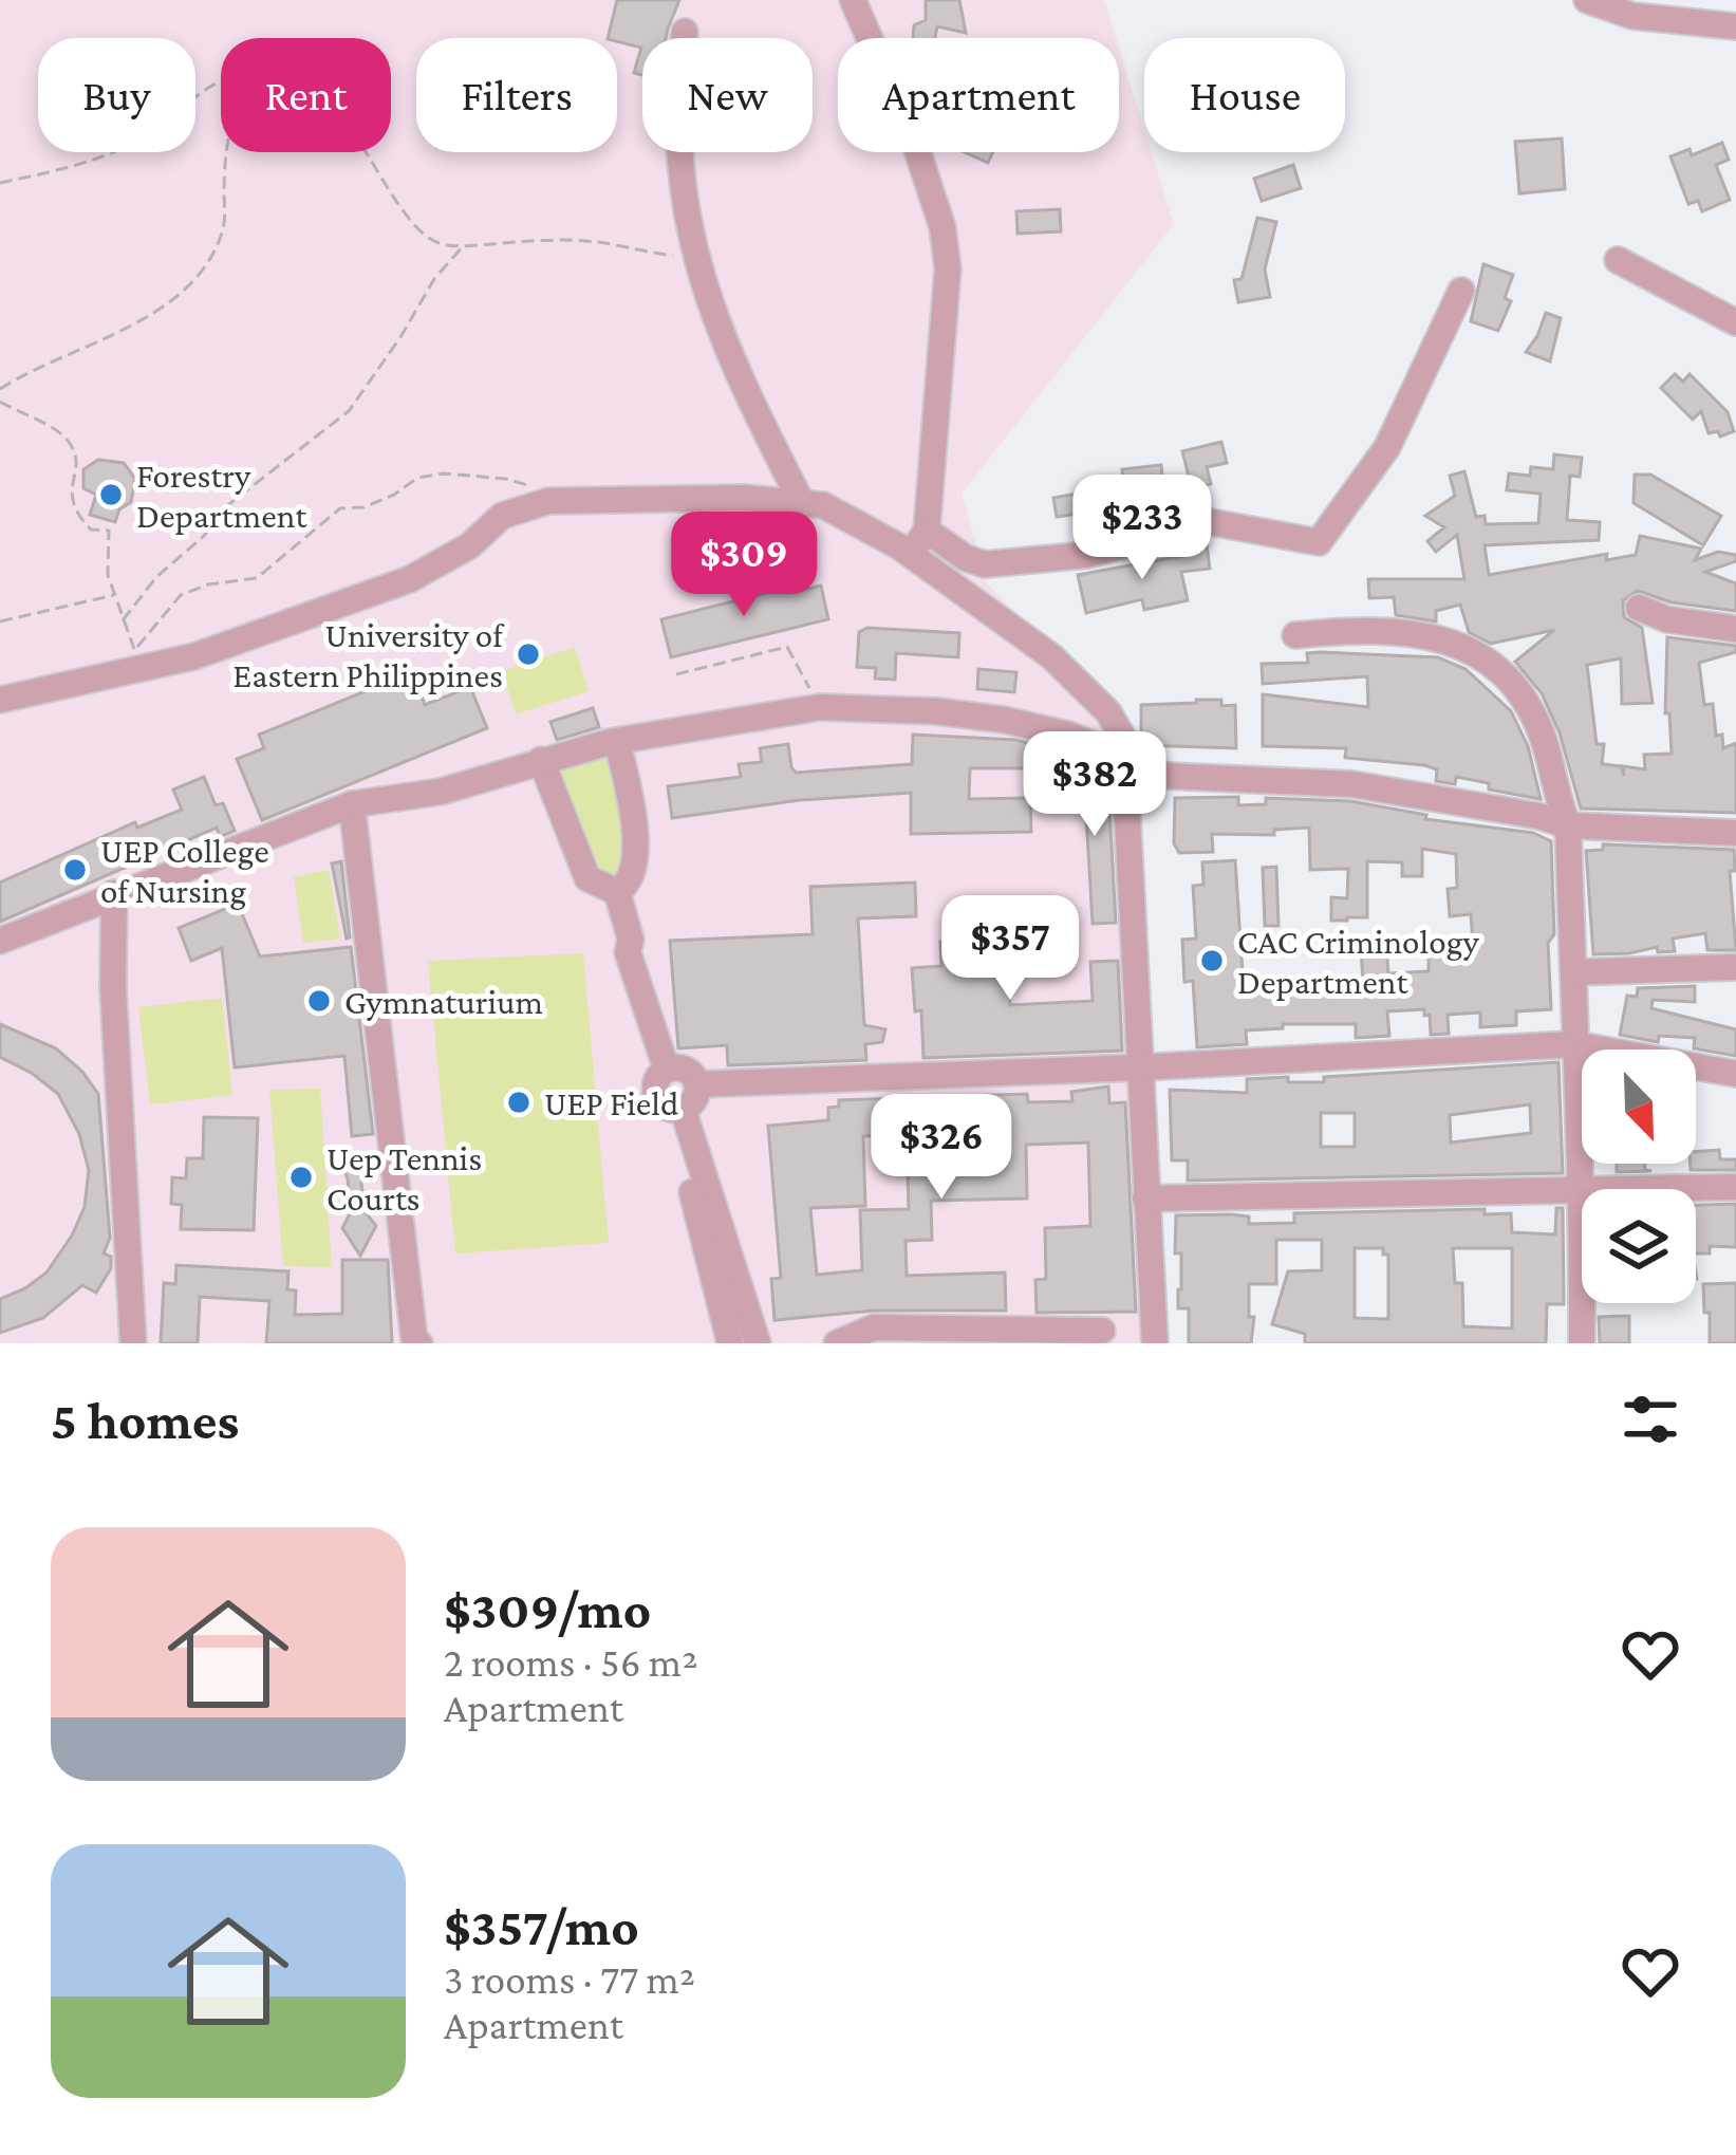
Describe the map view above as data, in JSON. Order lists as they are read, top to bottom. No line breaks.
{"places":["Forestry Department","University of Eastern Philippines","UEP College of Nursing","CAC Criminology Department","Gymnaturium","UEP Field","Uep Tennis Courts"],"north":"bottom right","page":{"chip":["Buy","Rent","Filters","New","Apartment","House"],"price":["$233","$309","$382","$357","$326"],"heading":"5 homes","list":[{"name":"$309/mo","note":"2 rooms · 56 m² · Apartment"},{"name":"$357/mo","note":"3 rooms · 77 m² · Apartment"}]}}
